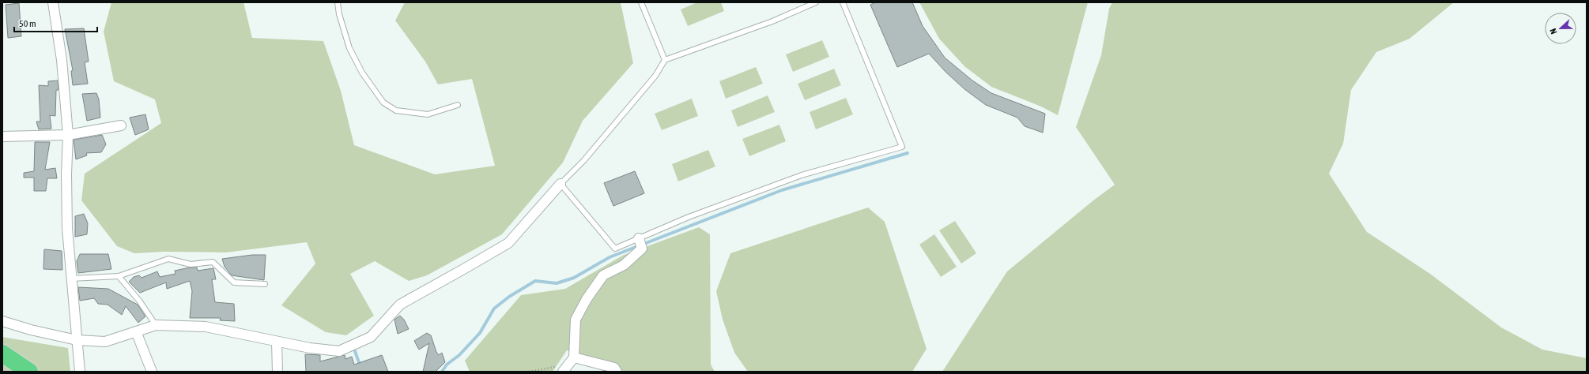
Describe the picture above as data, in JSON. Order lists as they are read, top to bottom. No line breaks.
{"scale_bar":"50 m","north":"left"}
